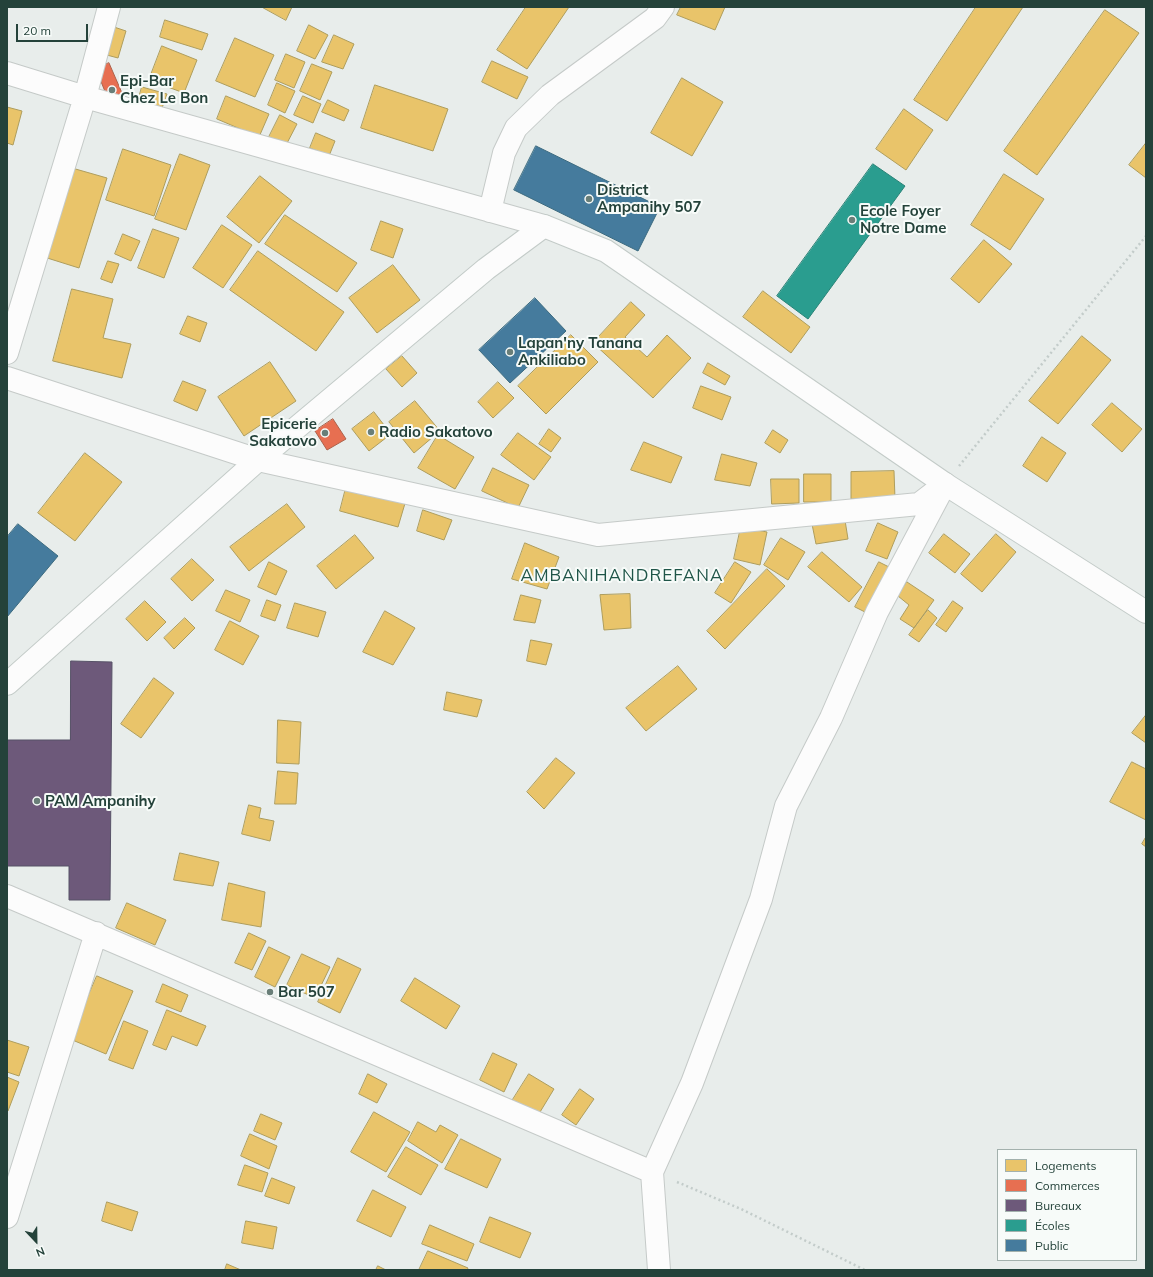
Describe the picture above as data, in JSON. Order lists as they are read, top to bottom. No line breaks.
{"districts":["AMBANIHANDREFANA"],"places":["Epi-Bar Chez Le Bon","District Ampanihy 507","Ecole Foyer Notre Dame","Lapan'ny Tanana Ankiliabo","Radio Sakatovo","Epicerie Sakatovo","PAM Ampanihy","Bar 507"],"legend":["Logements","Commerces","Bureaux","Écoles","Public"],"scale_bar":"20 m","north":"bottom"}
